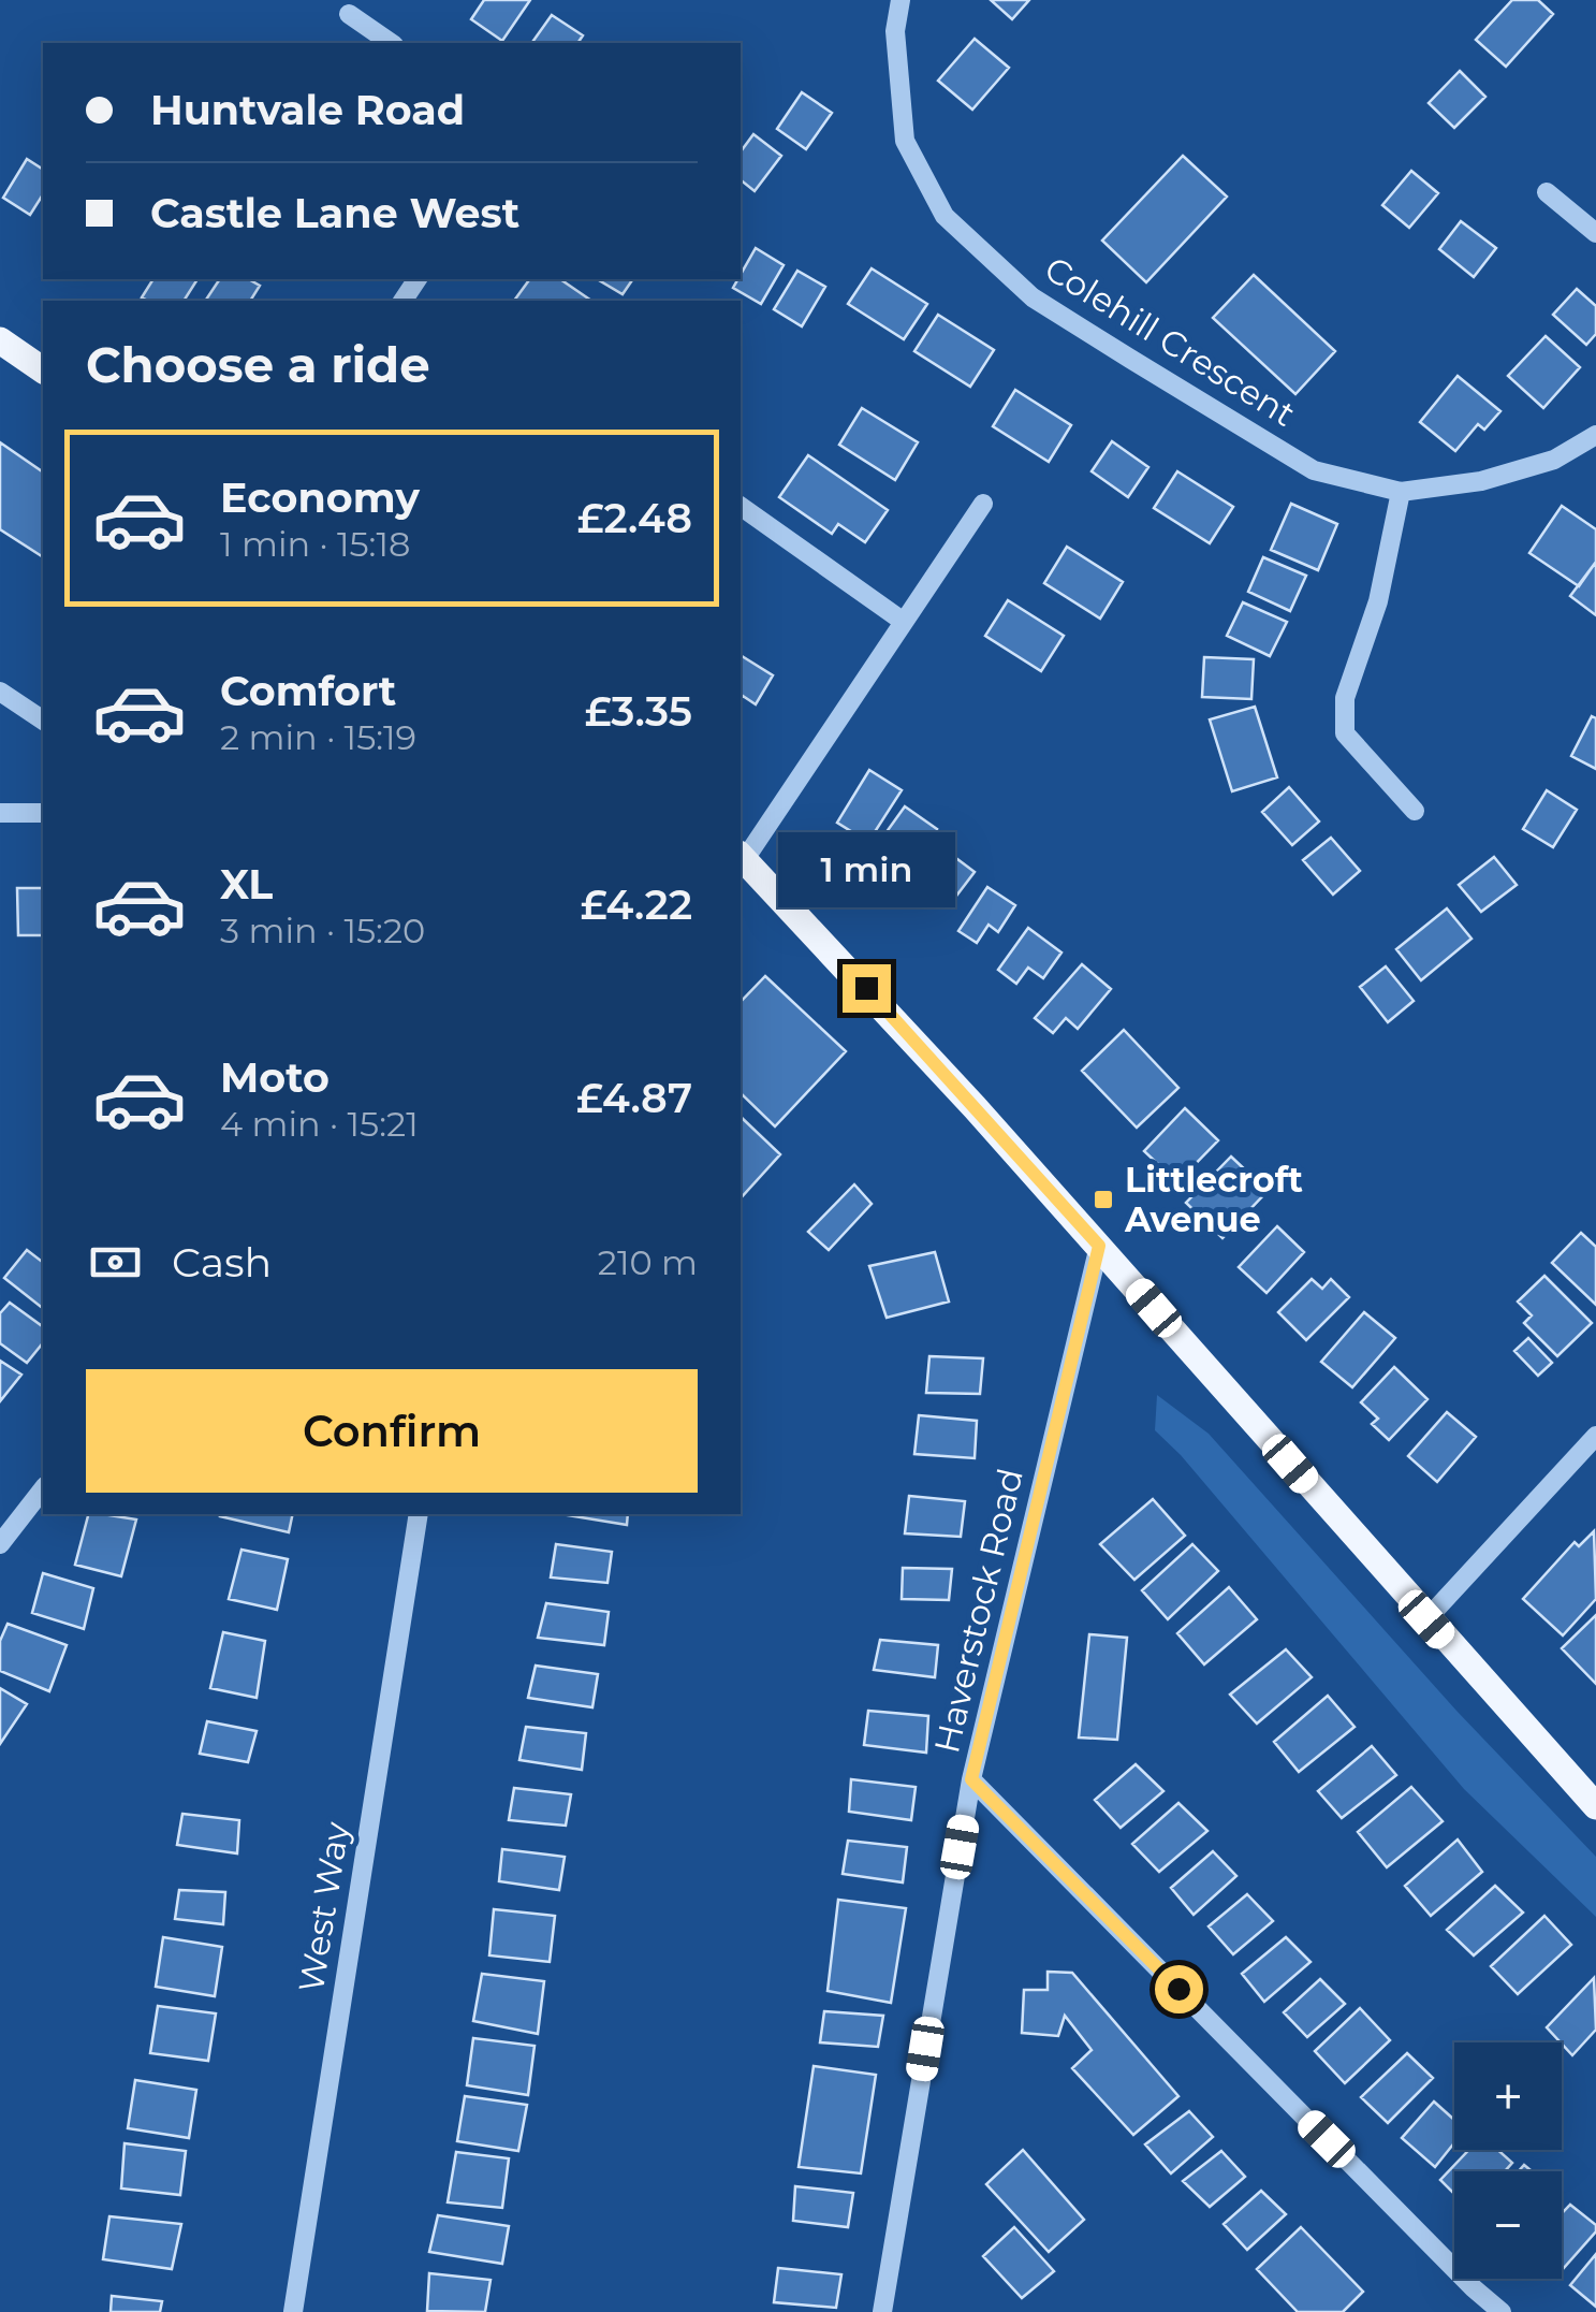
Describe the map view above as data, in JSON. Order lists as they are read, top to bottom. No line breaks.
{"streets":{"street":["Colehill Crescent","Haverstock Road","West Way"]},"places":{"transit":["Littlecroft Avenue"]},"page":{"banner":["Huntvale Road","Castle Lane West"],"heading":"Choose a ride","list":[{"name":"Economy","note":"1 min · 15:18","value":"£2.48"},{"name":"Comfort","note":"2 min · 15:19","value":"£3.35"},{"name":"XL","note":"3 min · 15:20","value":"£4.22"},{"name":"Moto","note":"4 min · 15:21","value":"£4.87"}],"bubble":"1 min","pay":["Cash","210 m"],"buttons":"Confirm","map_buttons":["+","−"]}}
